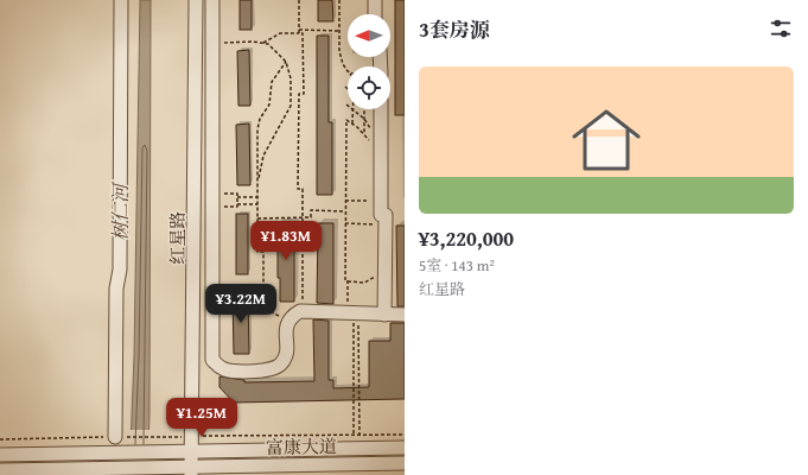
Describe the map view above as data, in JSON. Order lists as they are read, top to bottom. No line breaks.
{"streets":{"street":["红星路","富康大道"]},"crossings":[["红星路","富康大道"]],"water":["树仁河"],"north":"left","page":{"heading":"3套房源","list":[{"name":"¥3,220,000","note":"5室 · 143 m² · 红星路"}],"price":["¥1.83M","¥3.22M","¥1.25M"]}}
